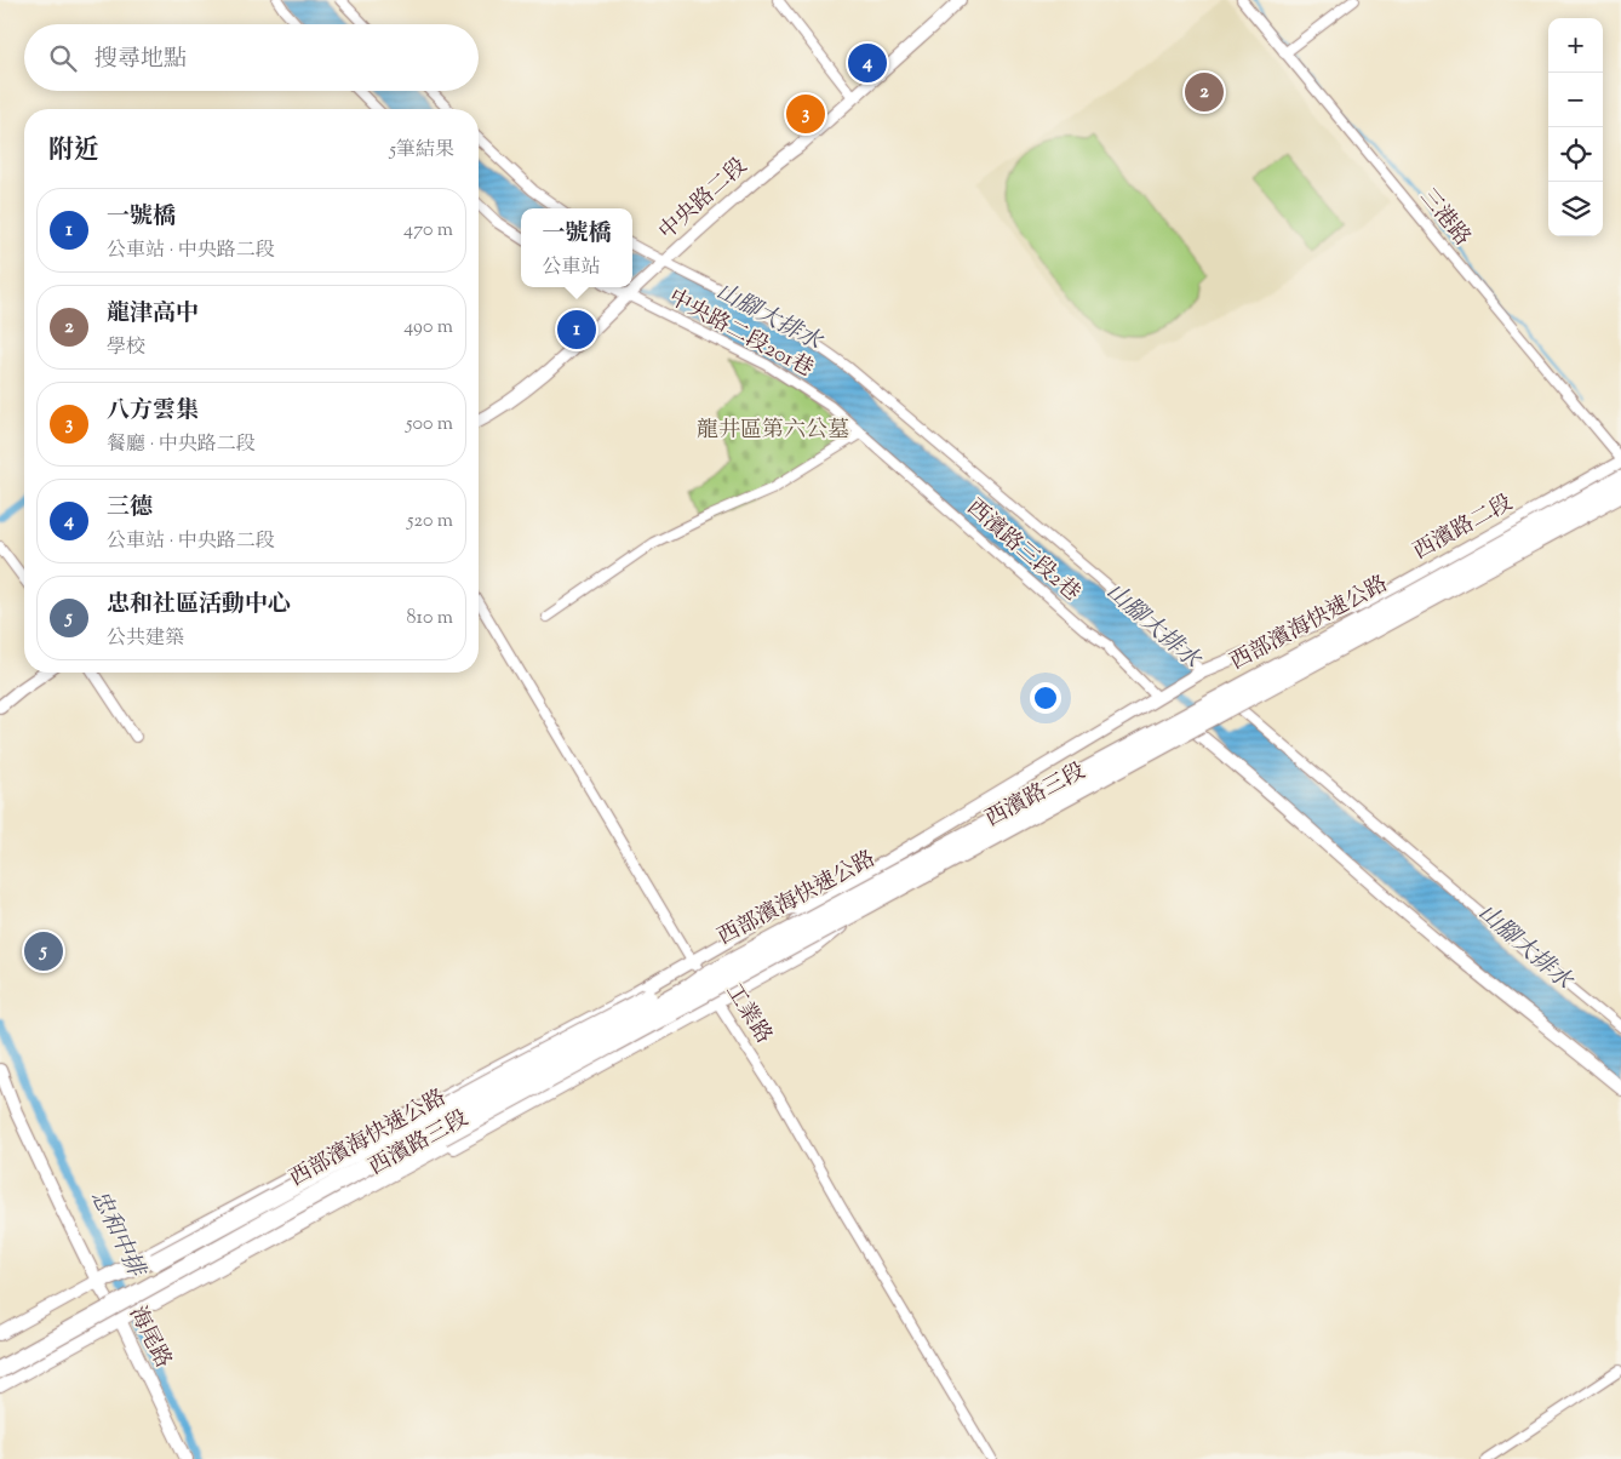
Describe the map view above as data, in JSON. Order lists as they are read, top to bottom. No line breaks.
{"streets":{"highway":["西部濱海快速公路"],"street":["中央路二段","三港路","中央路二段201巷","西濱路二段","西濱路三段2巷","西濱路三段","工業路","海尾路"]},"crossings":[["中央路二段","中央路二段201巷"],["三港路","西濱路二段"],["中央路二段201巷","西濱路三段2巷"],["西濱路二段","西濱路三段2巷"],["西濱路二段","西濱路三段"],["西濱路三段2巷","西濱路三段"],["西部濱海快速公路","西濱路三段"],["西部濱海快速公路","工業路"],["西濱路三段","工業路"],["西濱路三段","海尾路"]],"water":["山腳大排水","忠和中排"],"parks":["龍井區第六公墓"],"page":{"map_buttons":["+","−"],"search":"搜尋地點","pins":["4","2","3","1","5"],"heading":["附近","5筆結果"],"list":[{"mark":"1","name":"一號橋","note":"公車站 · 中央路二段","value":"470 m"},{"mark":"2","name":"龍津高中","note":"學校","value":"490 m"},{"mark":"3","name":"八方雲集","note":"餐廳 · 中央路二段","value":"500 m"},{"mark":"4","name":"三德","note":"公車站 · 中央路二段","value":"520 m"},{"mark":"5","name":"忠和社區活動中心","note":"公共建築","value":"810 m"}],"popup":["一號橋","公車站"]}}
